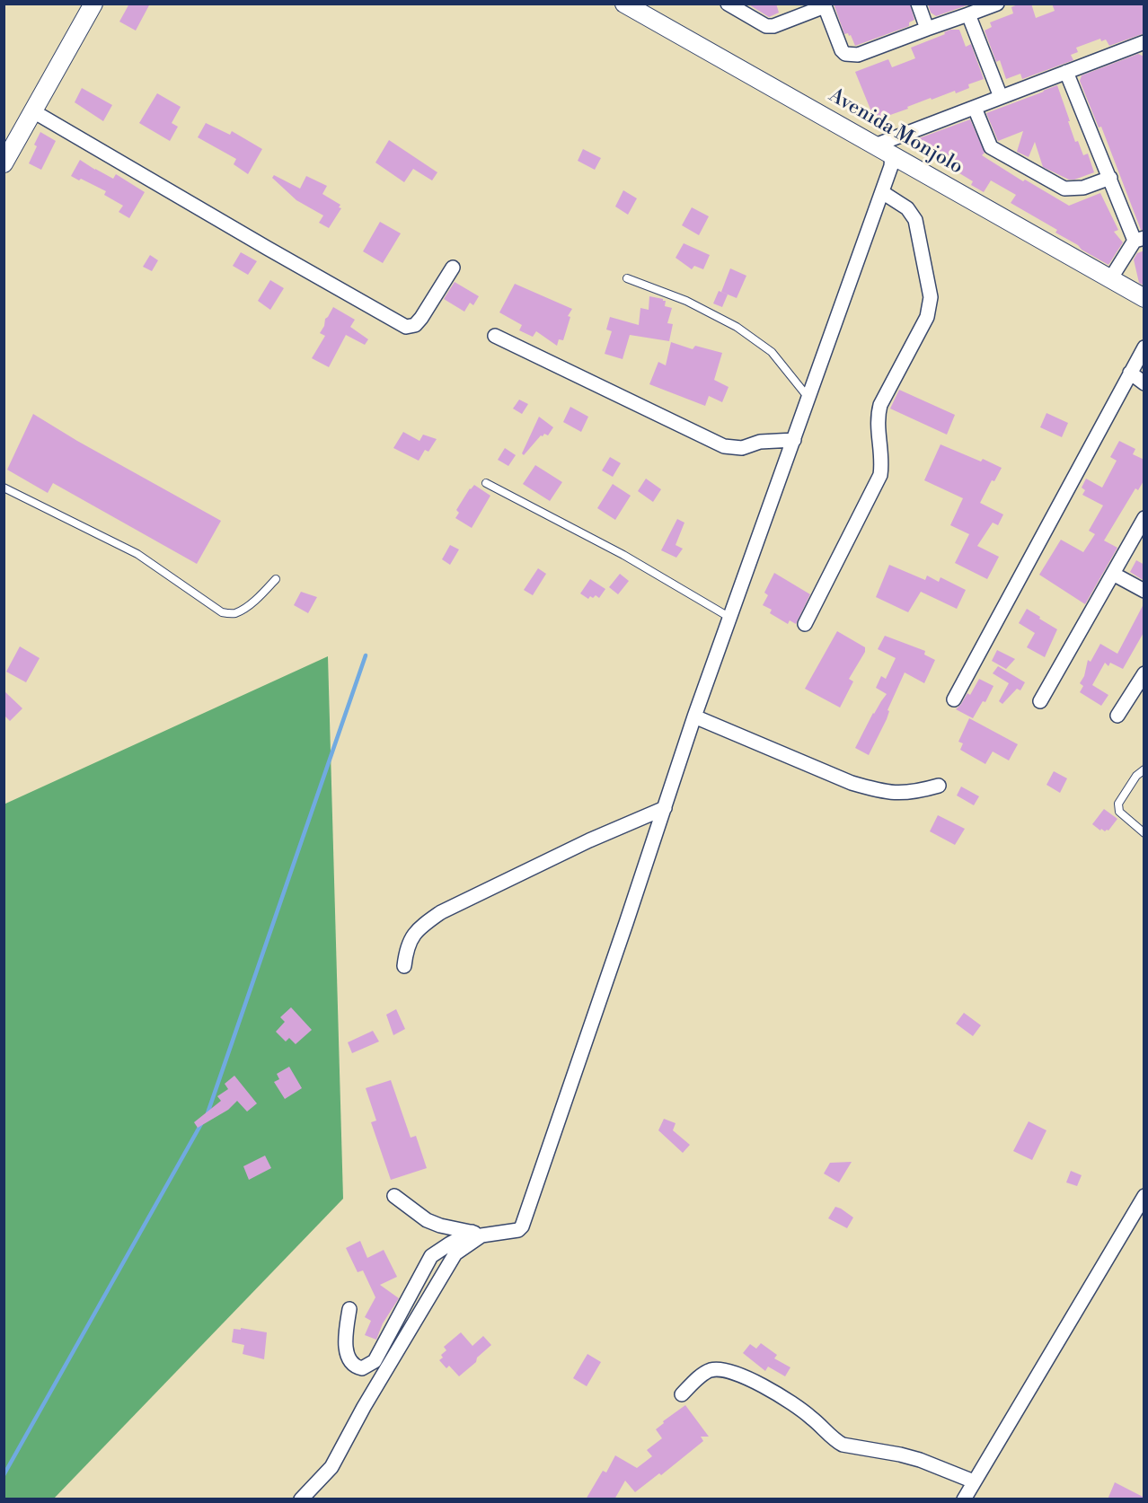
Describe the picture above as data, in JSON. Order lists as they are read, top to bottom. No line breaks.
{"streets":{"street":["Avenida Monjolo"]}}
